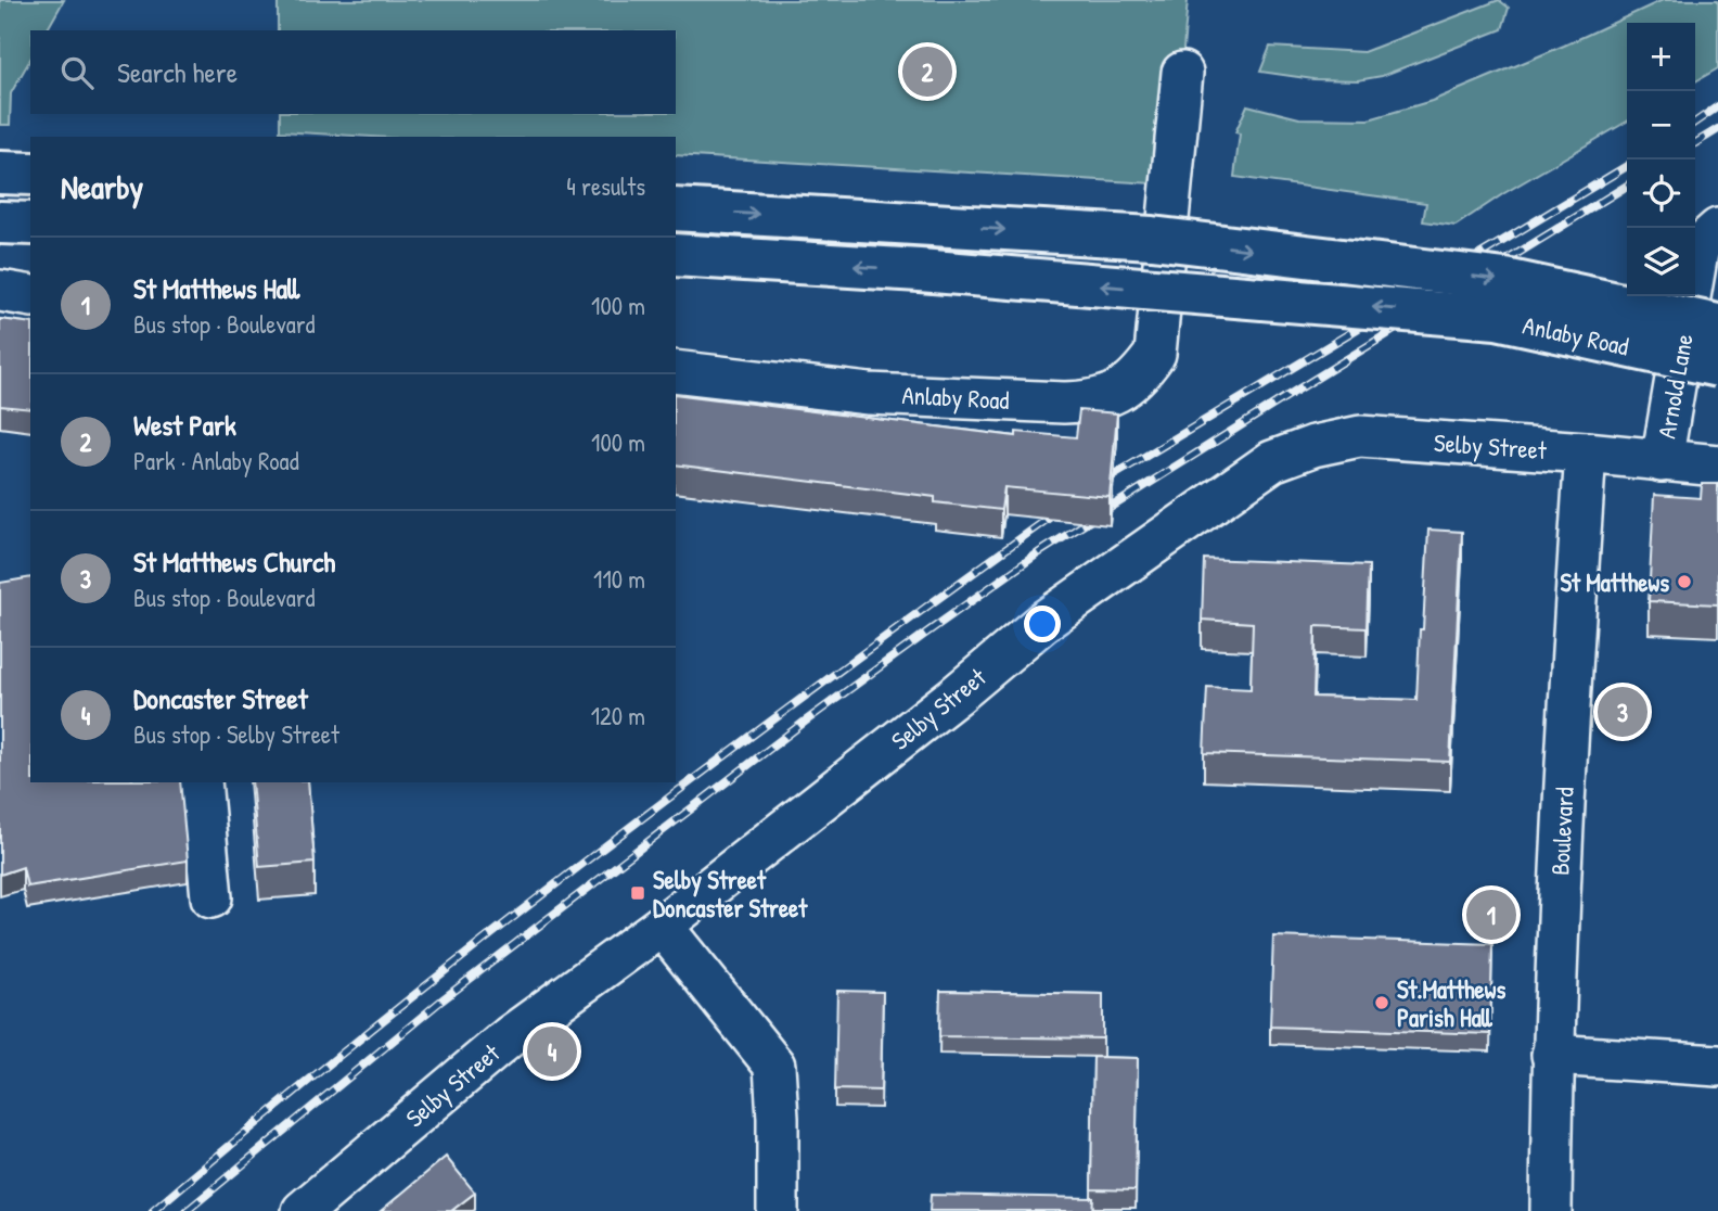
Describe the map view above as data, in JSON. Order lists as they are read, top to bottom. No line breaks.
{"streets":{"main road":["Anlaby Road"],"street":["Arnold Lane","Selby Street","Boulevard"]},"crossings":[["Arnold Lane","Selby Street"],["Selby Street","Boulevard"]],"places":{"other":["St Matthews","St.Matthews Parish Hall"],"transit":["Selby Street Doncaster Street"]},"page":{"map_buttons":["+","−"],"search":"Search here","pins":["2","3","1","4"],"heading":["Nearby","4 results"],"list":[{"mark":"1","name":"St Matthews Hall","note":"Bus stop · Boulevard","value":"100 m"},{"mark":"2","name":"West Park","note":"Park · Anlaby Road","value":"100 m"},{"mark":"3","name":"St Matthews Church","note":"Bus stop · Boulevard","value":"110 m"},{"mark":"4","name":"Doncaster Street","note":"Bus stop · Selby Street","value":"120 m"}]}}
